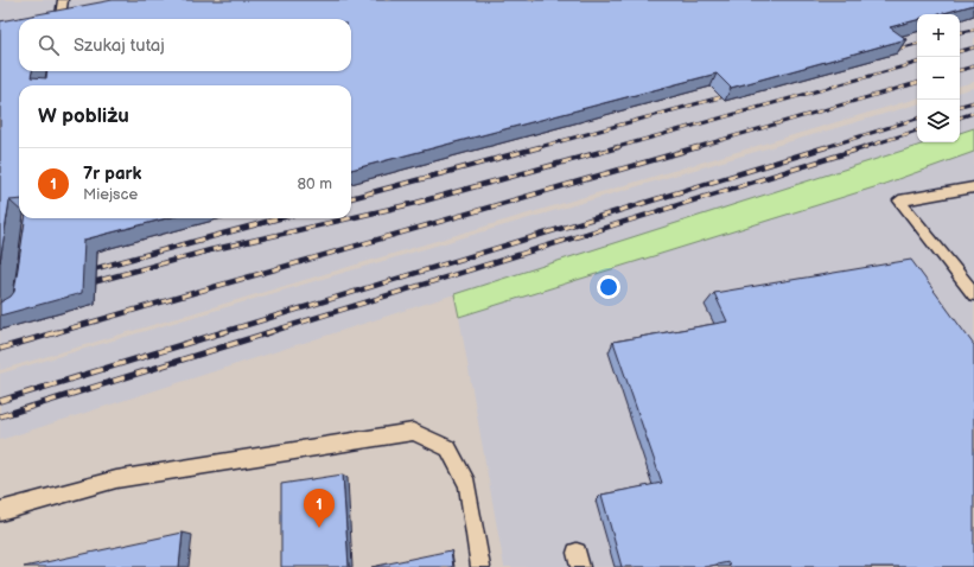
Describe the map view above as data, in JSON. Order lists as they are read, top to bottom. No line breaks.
{"page":{"map_buttons":["+","−"],"search":"Szukaj tutaj","heading":"W pobliżu","list":[{"mark":"1","name":"7r park","note":"Miejsce","value":"80 m"}],"pins":"1"}}
